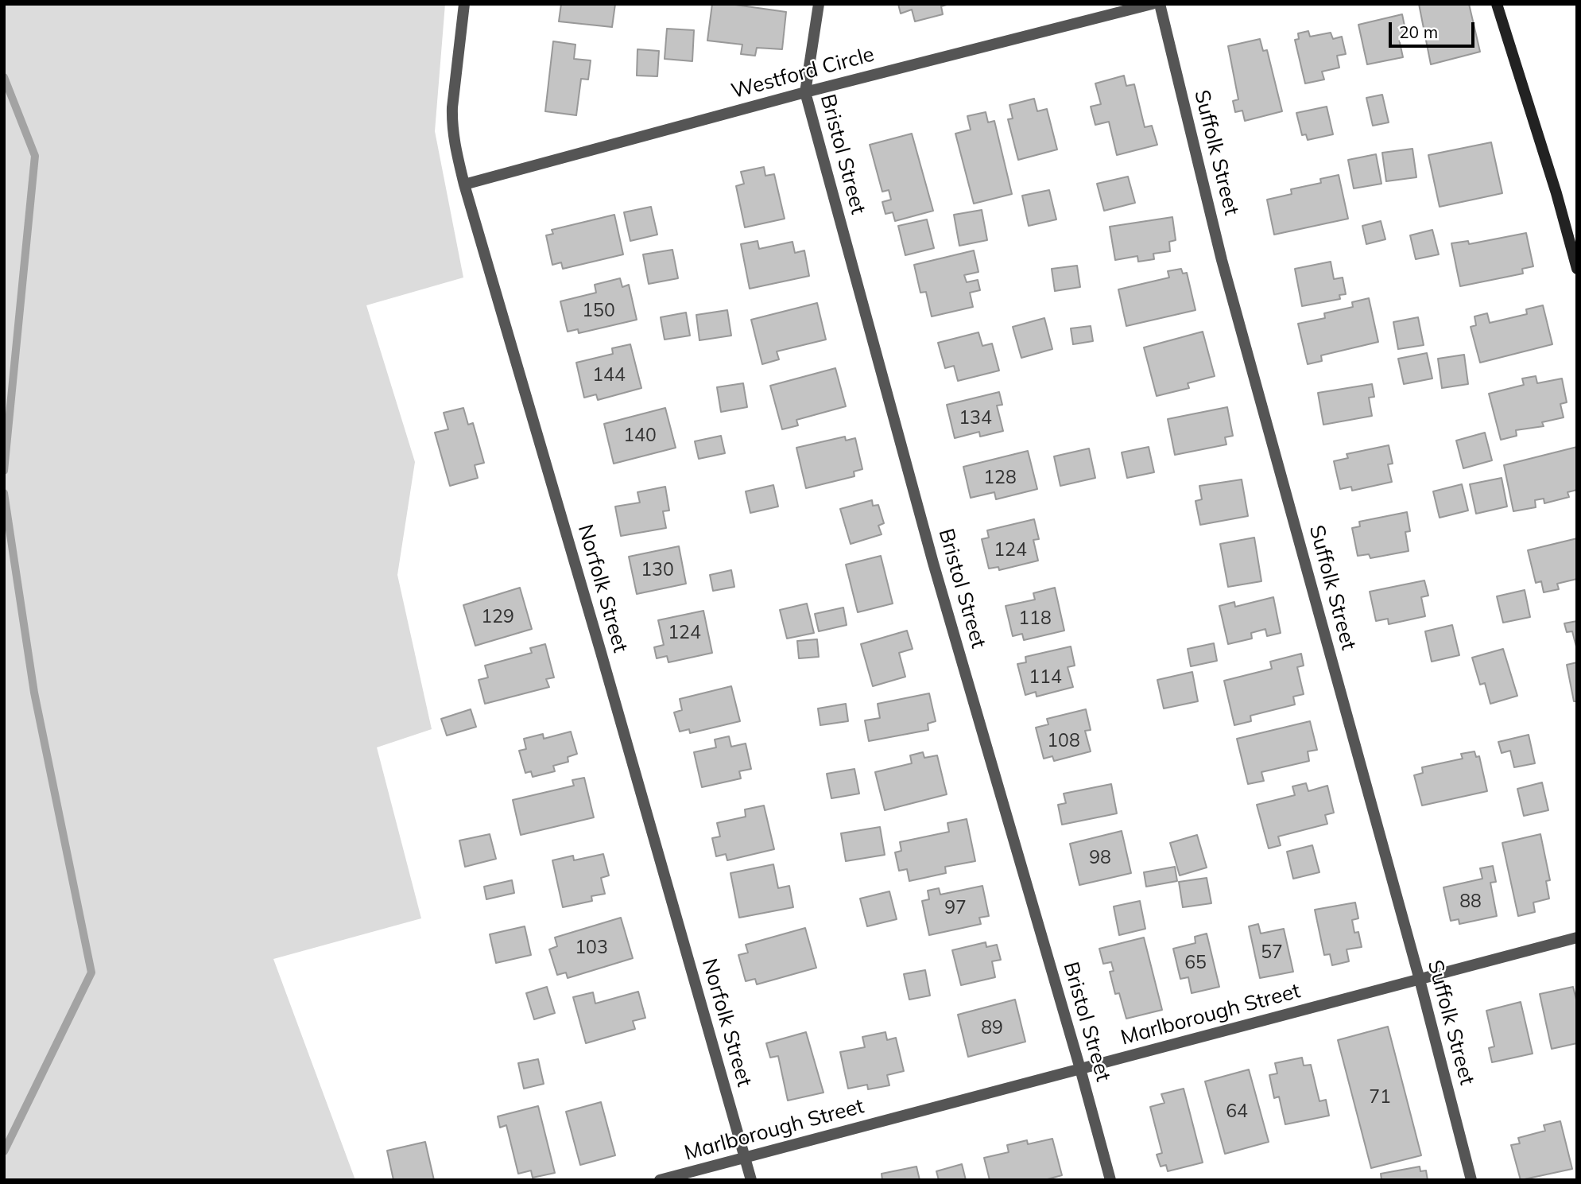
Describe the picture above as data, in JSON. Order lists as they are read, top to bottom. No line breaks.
{"streets":{"street":["Westford Circle","Suffolk Street","Bristol Street","Norfolk Street","Marlborough Street"]},"crossings":[["Westford Circle","Bristol Street"],["Westford Circle","Norfolk Street"],["Suffolk Street","Marlborough Street"],["Bristol Street","Marlborough Street"],["Norfolk Street","Marlborough Street"]],"house_numbers":["150","144","134","140","128","124","130","129","118","124","114","108","98","88","97","103","57","65","89","71","64"],"scale_bar":"20 m"}
